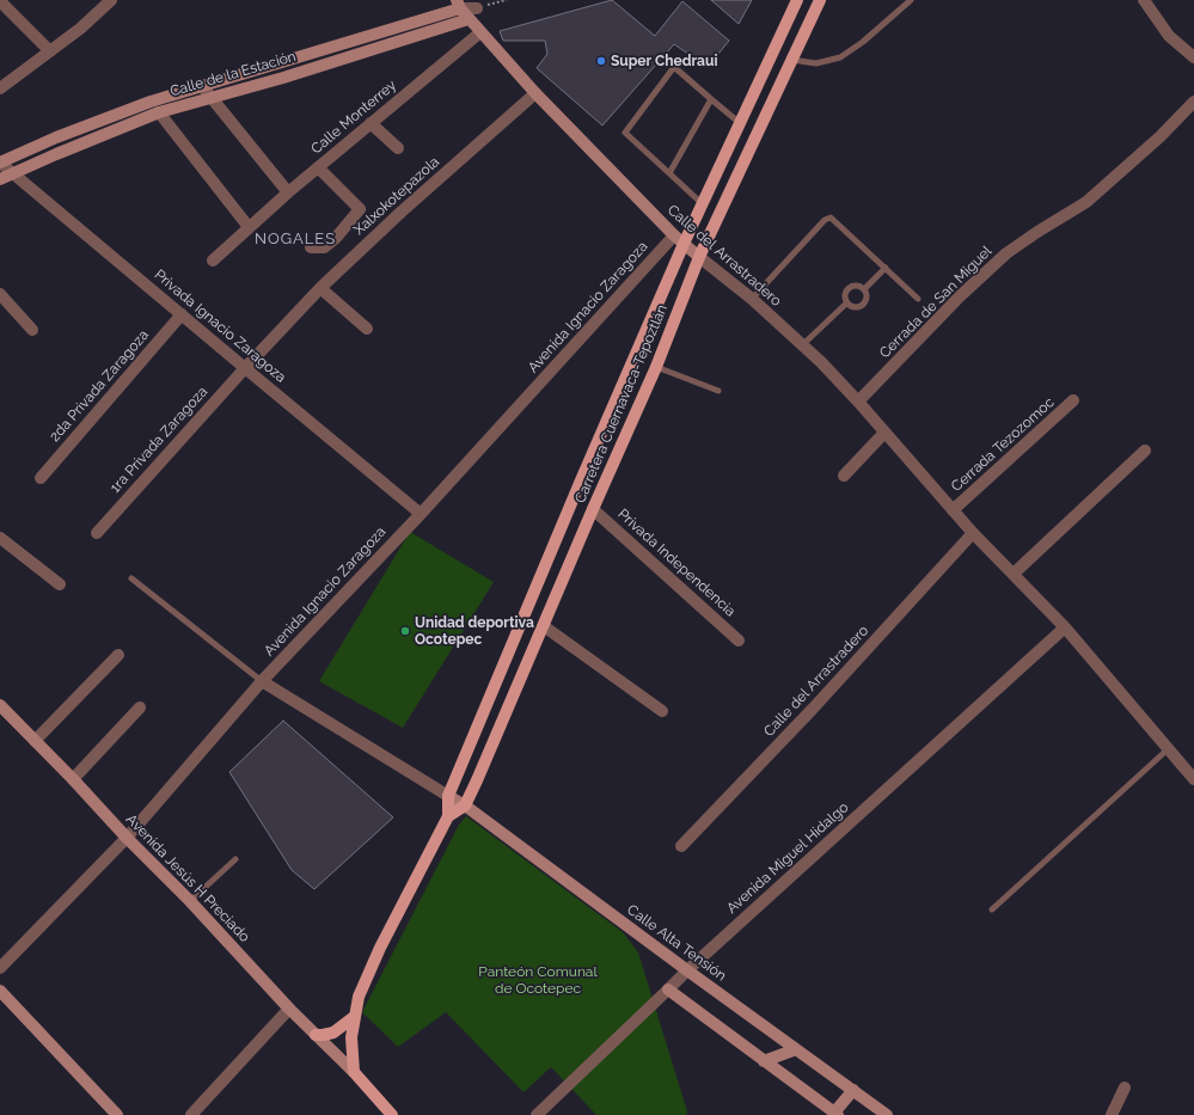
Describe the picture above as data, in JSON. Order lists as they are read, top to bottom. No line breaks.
{"streets":{"main road":["Carretera Cuernavaca-Tepoztlán"],"street":["Calle de la Estación","Calle Monterrey","Xalxokotepazola","Calle del Arrastradero","Cerrada de San Miguel","Avenida Ignacio Zaragoza","Privada Ignacio Zaragoza","2da Privada Zaragoza","1ra Privada Zaragoza","Cerrada Tezozomoc","Privada Independencia","Avenida Miguel Hidalgo","Avenida Jesús H Preciado","Calle Alta Tensión"]},"crossings":[["Calle de la Estación","Calle del Arrastradero"],["Calle de la Estación","Privada Ignacio Zaragoza"],["Calle Monterrey","Calle del Arrastradero"],["Xalxokotepazola","Calle del Arrastradero"],["Xalxokotepazola","Privada Ignacio Zaragoza"],["Xalxokotepazola","1ra Privada Zaragoza"],["Calle del Arrastradero","Cerrada de San Miguel"],["Calle del Arrastradero","Avenida Ignacio Zaragoza"],["Calle del Arrastradero","Carretera Cuernavaca-Tepoztlán"],["Calle del Arrastradero","Cerrada Tezozomoc"],["Calle del Arrastradero","Avenida Miguel Hidalgo"],["Avenida Ignacio Zaragoza","Privada Ignacio Zaragoza"],["Avenida Ignacio Zaragoza","Avenida Jesús H Preciado"],["Privada Ignacio Zaragoza","2da Privada Zaragoza"],["Privada Ignacio Zaragoza","1ra Privada Zaragoza"],["Carretera Cuernavaca-Tepoztlán","Privada Independencia"],["Carretera Cuernavaca-Tepoztlán","Avenida Jesús H Preciado"],["Carretera Cuernavaca-Tepoztlán","Calle Alta Tensión"],["Avenida Miguel Hidalgo","Calle Alta Tensión"]],"districts":["NOGALES"],"parks":["Panteón Comunal de Ocotepec"],"places":["Super Chedraui","Unidad deportiva Ocotepec"]}
